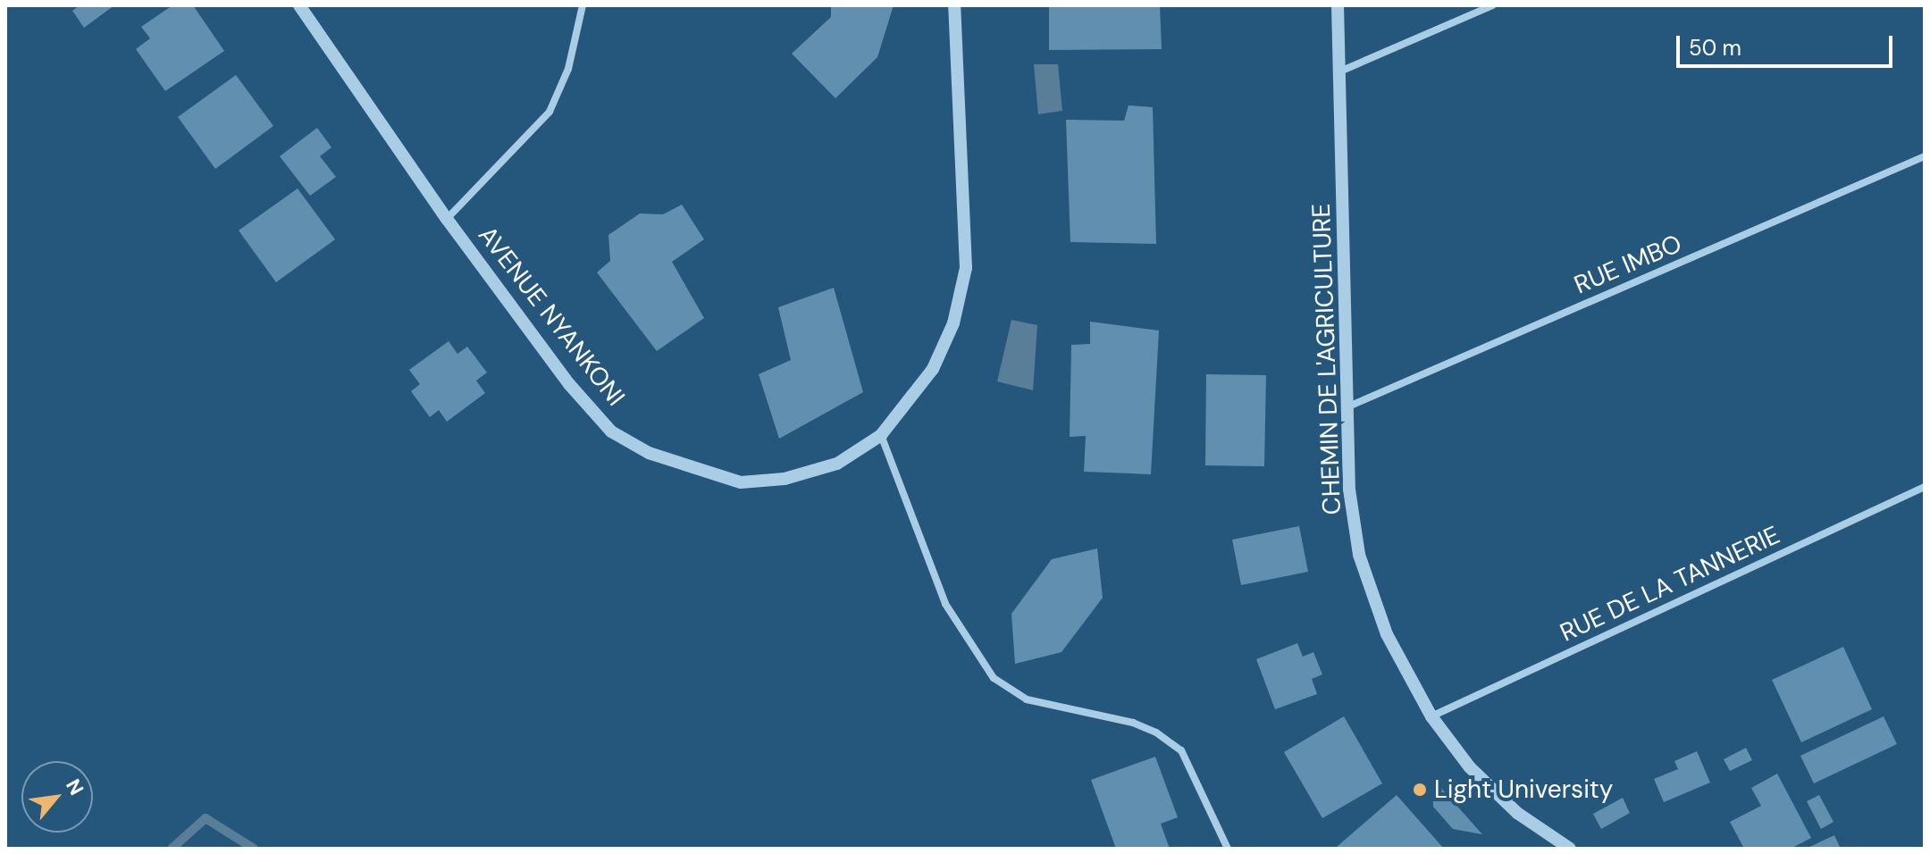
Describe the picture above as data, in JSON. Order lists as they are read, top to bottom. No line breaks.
{"streets":{"street":["RUE IMBO","AVENUE NYANKONI","CHEMIN DE L'AGRICULTURE","RUE DE LA TANNERIE"]},"crossings":[["RUE IMBO","CHEMIN DE L'AGRICULTURE"],["CHEMIN DE L'AGRICULTURE","RUE DE LA TANNERIE"]],"places":["Light University"],"scale_bar":"50 m","north":"top right"}
